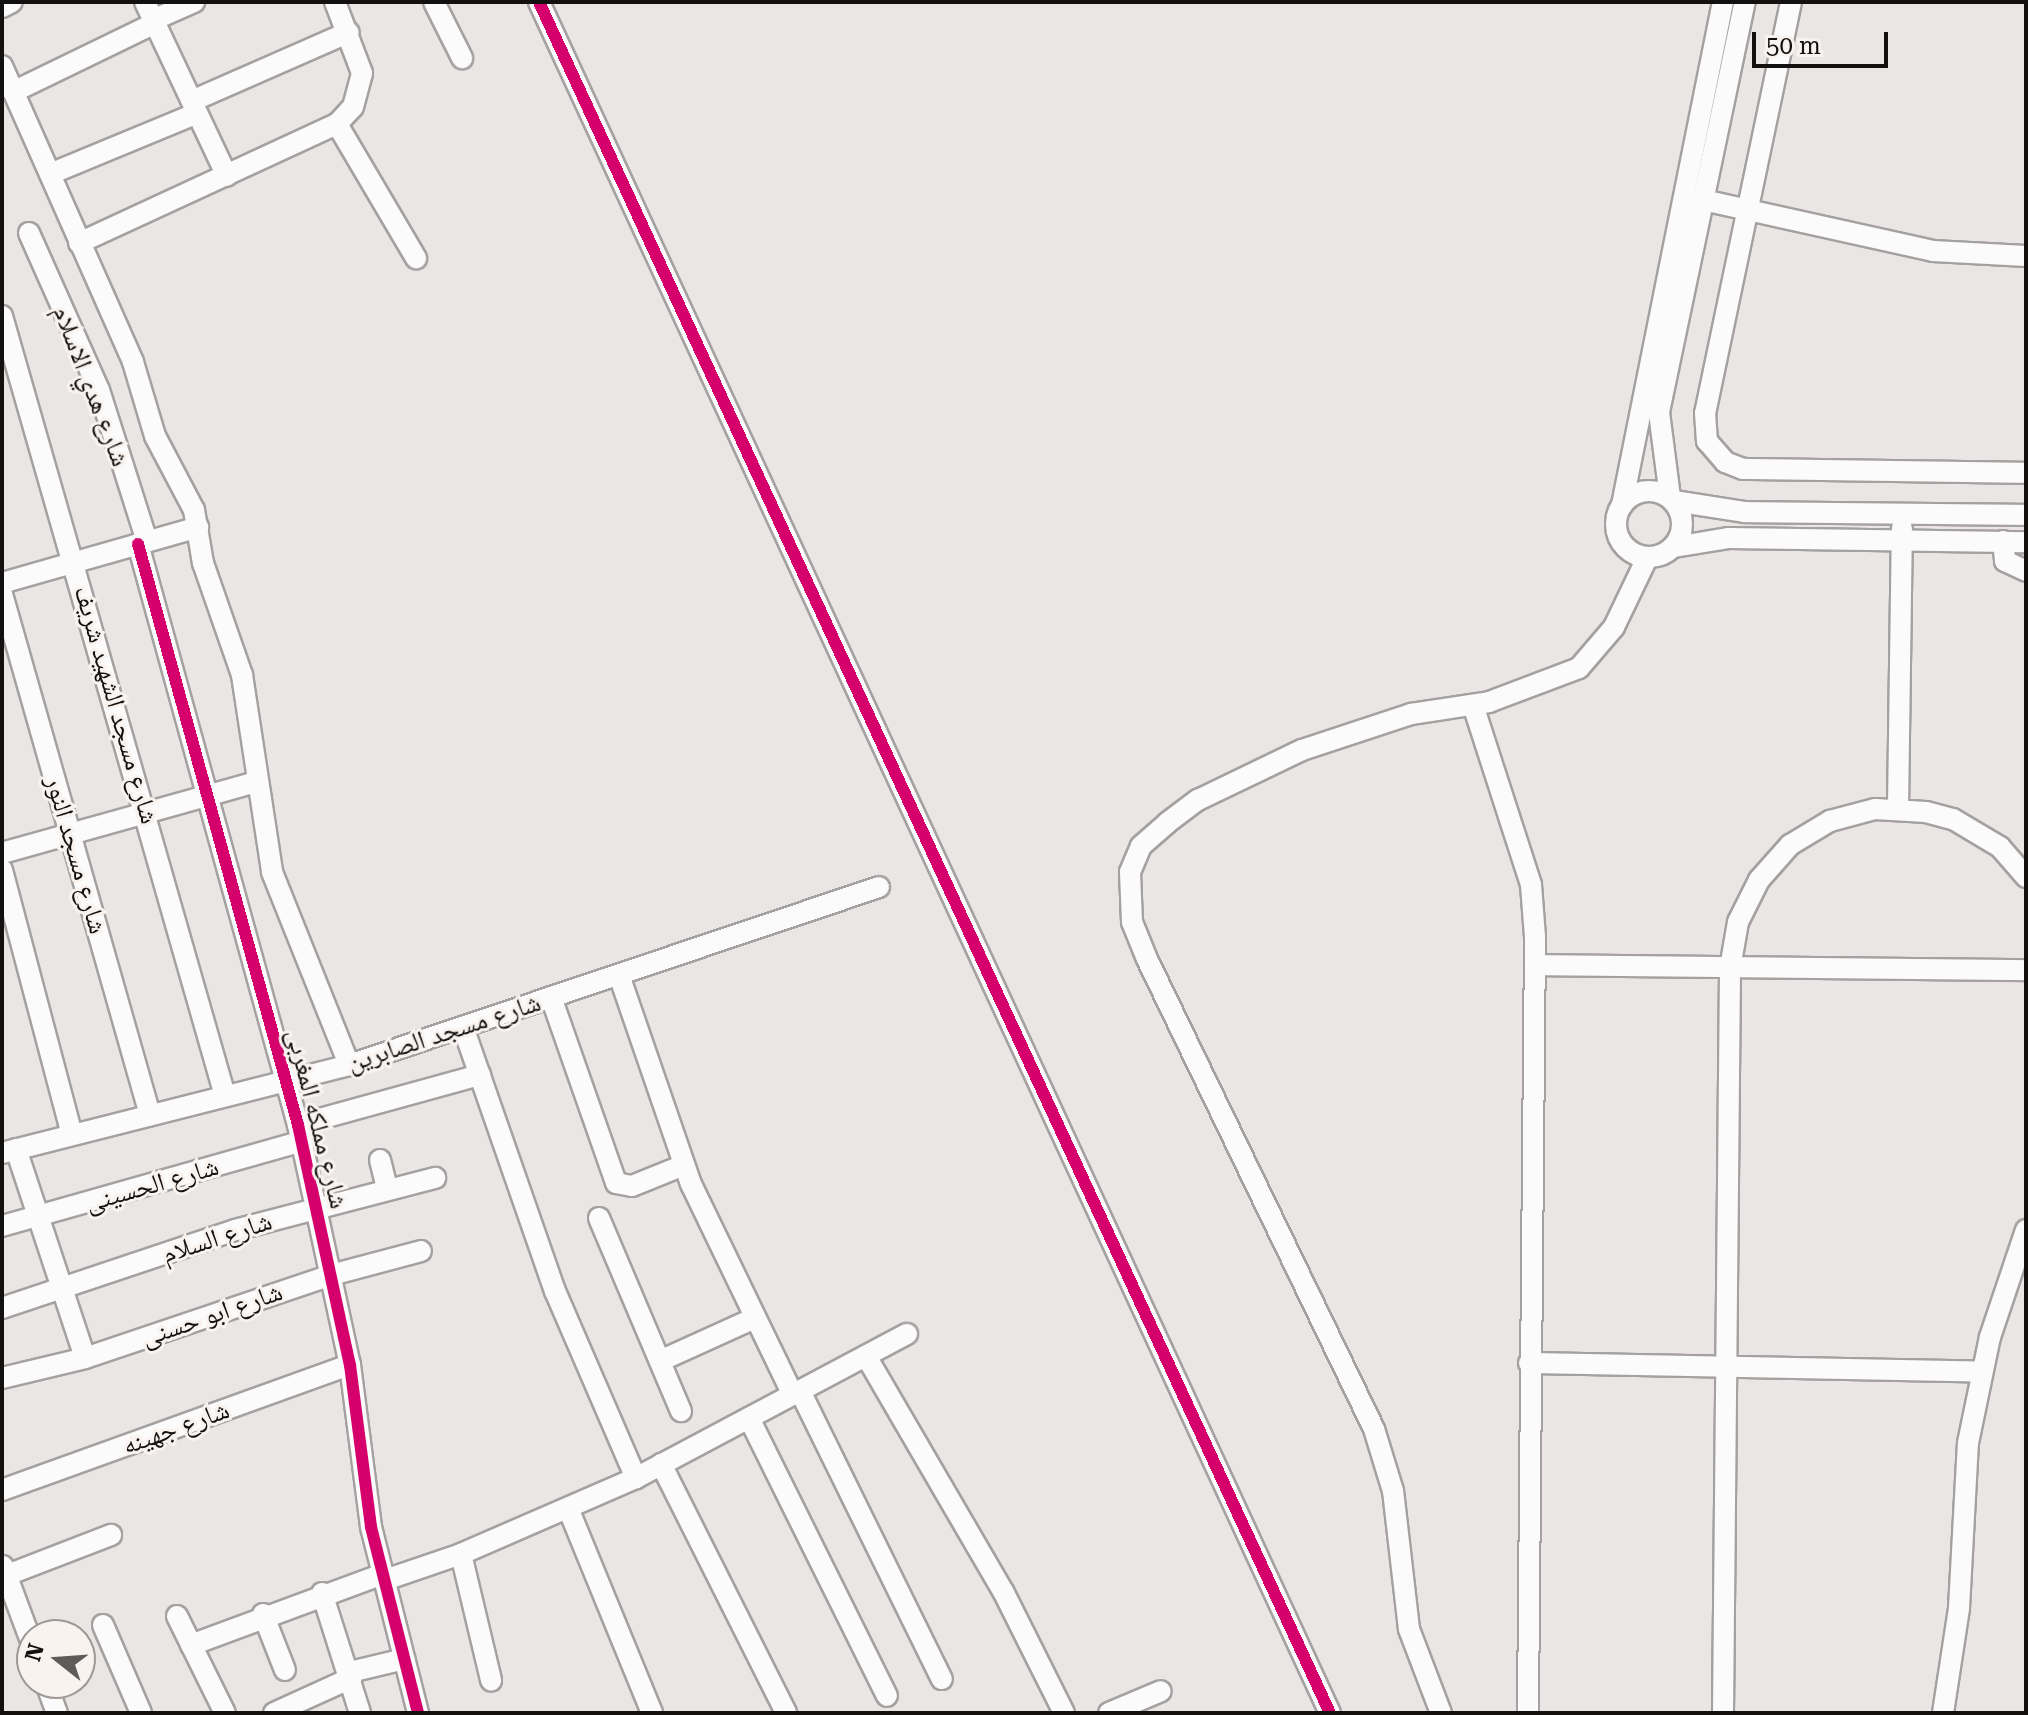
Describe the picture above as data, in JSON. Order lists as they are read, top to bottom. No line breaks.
{"streets":{"street":["شارع هدي الاسلام","شارع مسجد الشهيد شريف","شارع مسجد النور","شارع مسجد الصابرين","شارع مملكه المغربى","شارع الحسينى","شارع السلام","شارع ابو حسنى","شارع جهينه"]},"crossings":[["شارع هدي الاسلام","شارع مملكه المغربى"],["شارع مسجد الشهيد شريف","شارع مسجد الصابرين"],["شارع مسجد النور","شارع مسجد الصابرين"],["شارع مسجد الصابرين","شارع مملكه المغربى"],["شارع مملكه المغربى","شارع الحسينى"],["شارع مملكه المغربى","شارع السلام"],["شارع مملكه المغربى","شارع ابو حسنى"],["شارع مملكه المغربى","شارع جهينه"]],"scale_bar":"50 m","north":"left"}
